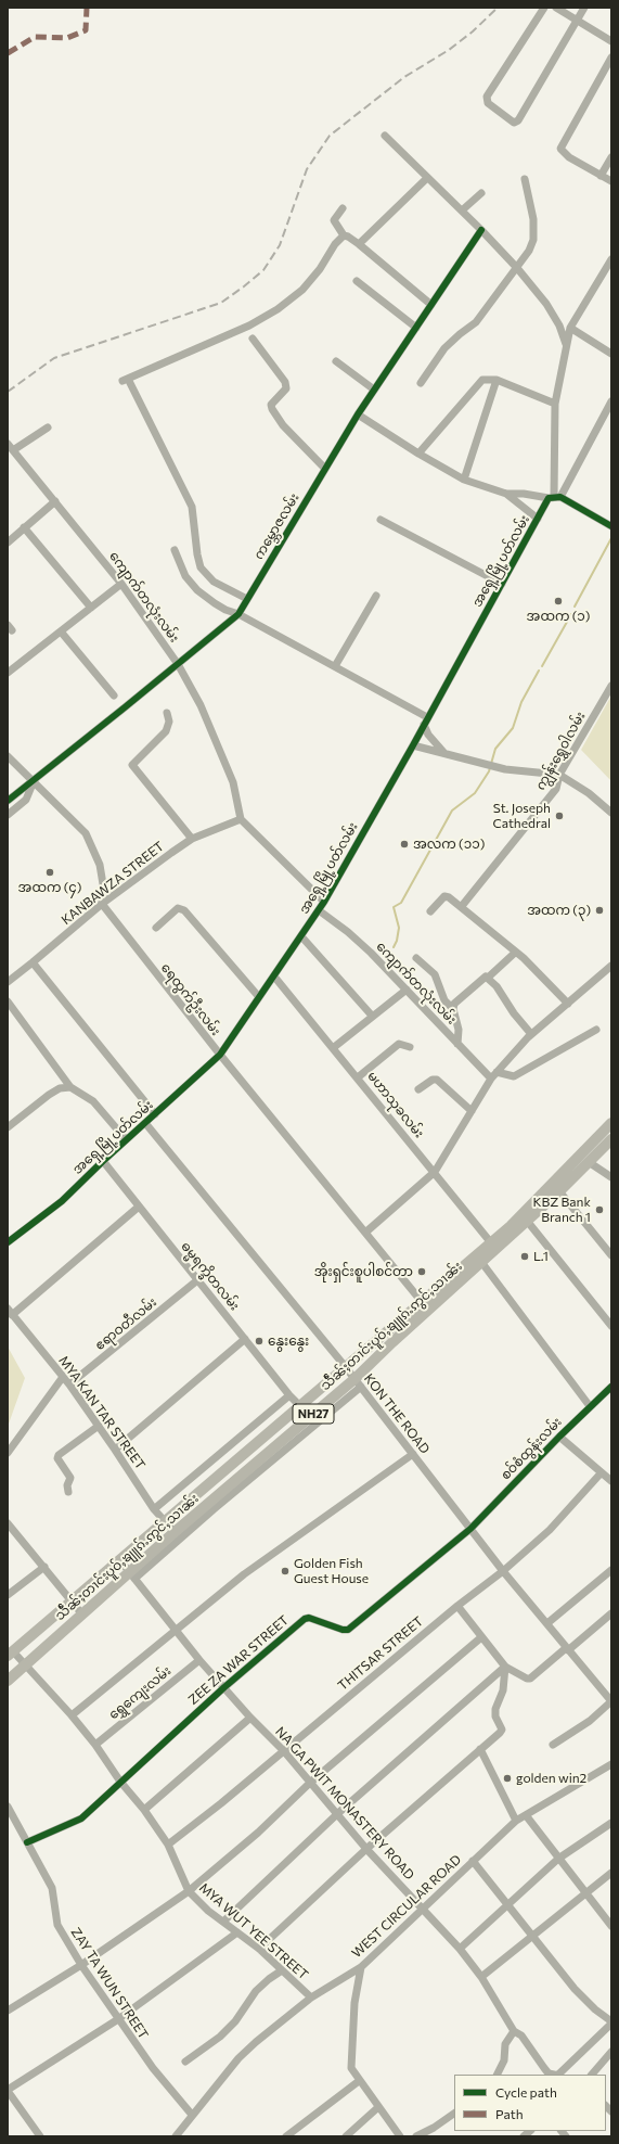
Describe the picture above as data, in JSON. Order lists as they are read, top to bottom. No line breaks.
{"streets":{"highway":["သဵႅၼ်ႈတၢင်းပူဝ်ႇၶျူၵ်ႉဢွင်ႇသၢၼ်း","NH27"],"street":["ကမ္ဘောဇလမ်း","အရှေ့မြို့ပတ်လမ်း","ကျောက်တလုံးလမ်း","ကျွန်းရွှေဝါလမ်း","KANBAWZA STREET","ရေထွက်ဦးလမ်း","မဟာသုခလမ်း","ဓမ္မရက္ခိတလမ်း","ဧရာဝတီလမ်း","MYA KAN TAR STREET","KON THE ROAD","စဝ်စံထွန်းလမ်း","THITSAR STREET","ZEE ZA WAR STREET","ရွှေကျေးလမ်း","NA GA PWIT MONASTERY ROAD","WEST CIRCULAR ROAD","MYA WUT YEE STREET","ZAY TA WUN STREET"]},"crossings":[["ကမ္ဘောဇလမ်း","ကျောက်တလုံးလမ်း"],["အရှေ့မြို့ပတ်လမ်း","ကျောက်တလုံးလမ်း"],["အရှေ့မြို့ပတ်လမ်း","ရေထွက်ဦးလမ်း"],["အရှေ့မြို့ပတ်လမ်း","မဟာသုခလမ်း"],["အရှေ့မြို့ပတ်လမ်း","ဓမ္မရက္ခိတလမ်း"],["အရှေ့မြို့ပတ်လမ်း","KON THE ROAD"],["ကျောက်တလုံးလမ်း","KANBAWZA STREET"],["KANBAWZA STREET","ရေထွက်ဦးလမ်း"],["ရေထွက်ဦးလမ်း","သဵႅၼ်ႈတၢင်းပူဝ်ႇၶျူၵ်ႉဢွင်ႇသၢၼ်း"],["မဟာသုခလမ်း","သဵႅၼ်ႈတၢင်းပူဝ်ႇၶျူၵ်ႉဢွင်ႇသၢၼ်း"],["ဓမ္မရက္ခိတလမ်း","ဧရာဝတီလမ်း"],["ဓမ္မရက္ခိတလမ်း","သဵႅၼ်ႈတၢင်းပူဝ်ႇၶျူၵ်ႉဢွင်ႇသၢၼ်း"],["ဧရာဝတီလမ်း","MYA KAN TAR STREET"],["သဵႅၼ်ႈတၢင်းပူဝ်ႇၶျူၵ်ႉဢွင်ႇသၢၼ်း","MYA KAN TAR STREET"],["သဵႅၼ်ႈတၢင်းပူဝ်ႇၶျူၵ်ႉဢွင်ႇသၢၼ်း","KON THE ROAD"],["သဵႅၼ်ႈတၢင်းပူဝ်ႇၶျူၵ်ႉဢွင်ႇသၢၼ်း","NA GA PWIT MONASTERY ROAD"],["သဵႅၼ်ႈတၢင်းပူဝ်ႇၶျူၵ်ႉဢွင်ႇသၢၼ်း","MYA WUT YEE STREET"],["KON THE ROAD","စဝ်စံထွန်းလမ်း"],["KON THE ROAD","THITSAR STREET"],["KON THE ROAD","ZEE ZA WAR STREET"],["စဝ်စံထွန်းလမ်း","ZEE ZA WAR STREET"],["THITSAR STREET","NA GA PWIT MONASTERY ROAD"],["THITSAR STREET","MYA WUT YEE STREET"],["ZEE ZA WAR STREET","NA GA PWIT MONASTERY ROAD"],["ZEE ZA WAR STREET","MYA WUT YEE STREET"],["ZEE ZA WAR STREET","ZAY TA WUN STREET"],["ရွှေကျေးလမ်း","NA GA PWIT MONASTERY ROAD"],["ရွှေကျေးလမ်း","MYA WUT YEE STREET"],["NA GA PWIT MONASTERY ROAD","WEST CIRCULAR ROAD"],["WEST CIRCULAR ROAD","MYA WUT YEE STREET"],["WEST CIRCULAR ROAD","ZAY TA WUN STREET"]],"places":["အထက (၁)","St. Joseph Cathedral","အလက (၁၁)","အထက (၄)","အထက (၃)","KBZ Bank Branch 1","L.1","အိုးရှင်းစူပါစင်တာ","နွေးနွေး","Golden Fish Guest House","golden win2"],"legend":["Cycle path","Path"]}
